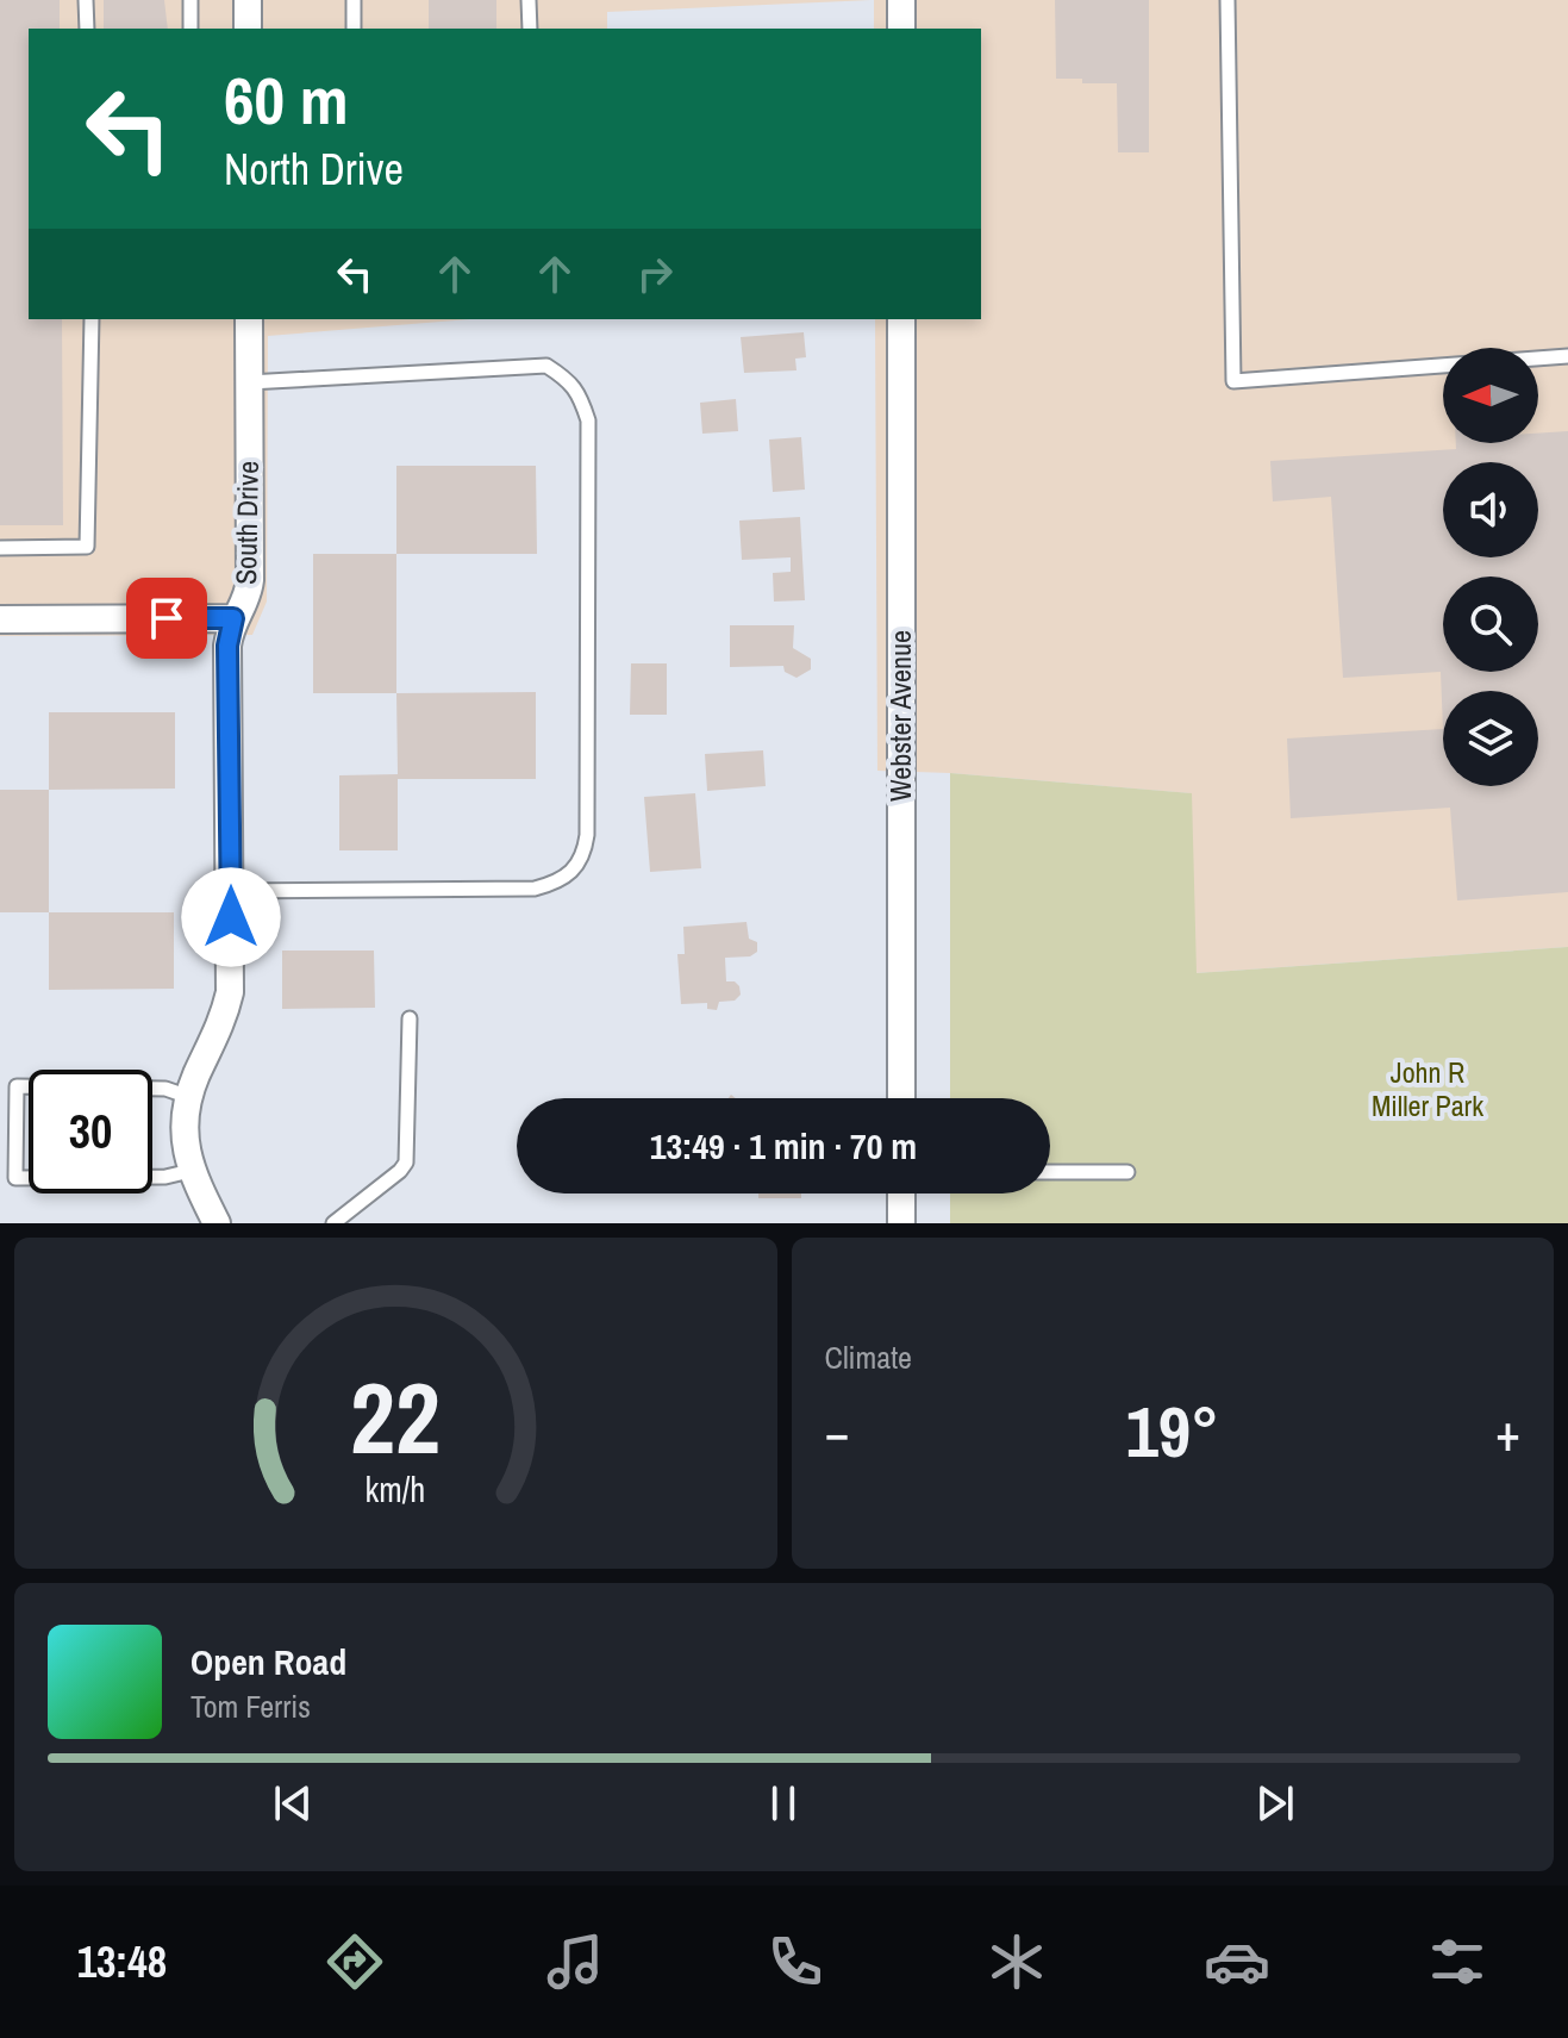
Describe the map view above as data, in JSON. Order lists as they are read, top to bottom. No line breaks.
{"streets":{"street":["South Drive","Webster Avenue"]},"parks":["John R Miller Park"],"north":"left","page":{"turn":["60 m","North Drive"],"limit":"30","trip":"13:49 · 1 min · 70 m","tile":"Climate","heat":["−","19°","+"],"song":["Open Road","Tom Ferris"],"tabs":"13:48","gauge":["22","km/h"]}}
